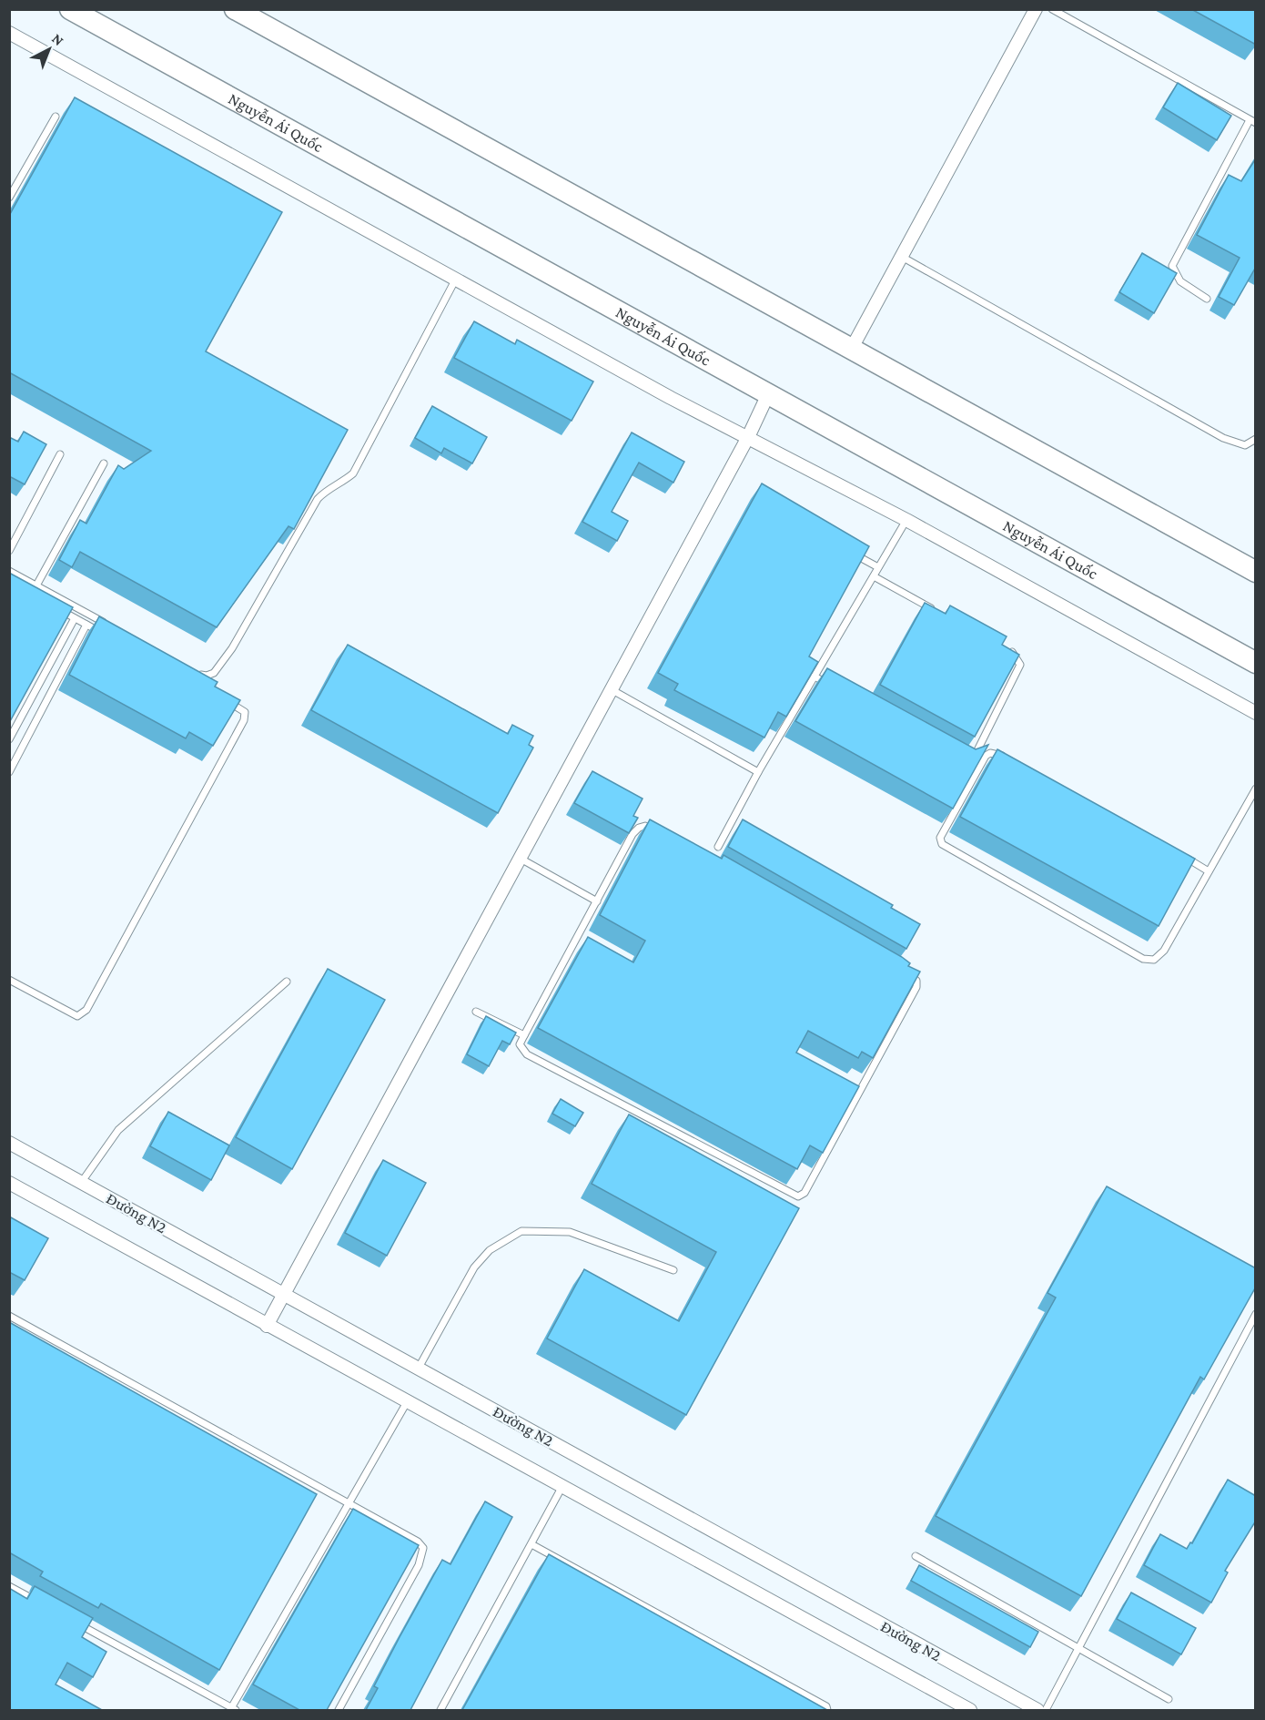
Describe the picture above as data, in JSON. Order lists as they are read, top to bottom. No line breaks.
{"streets":{"main road":["Nguyễn Ái Quốc"],"street":["Đường N2"]},"north":"top right"}
